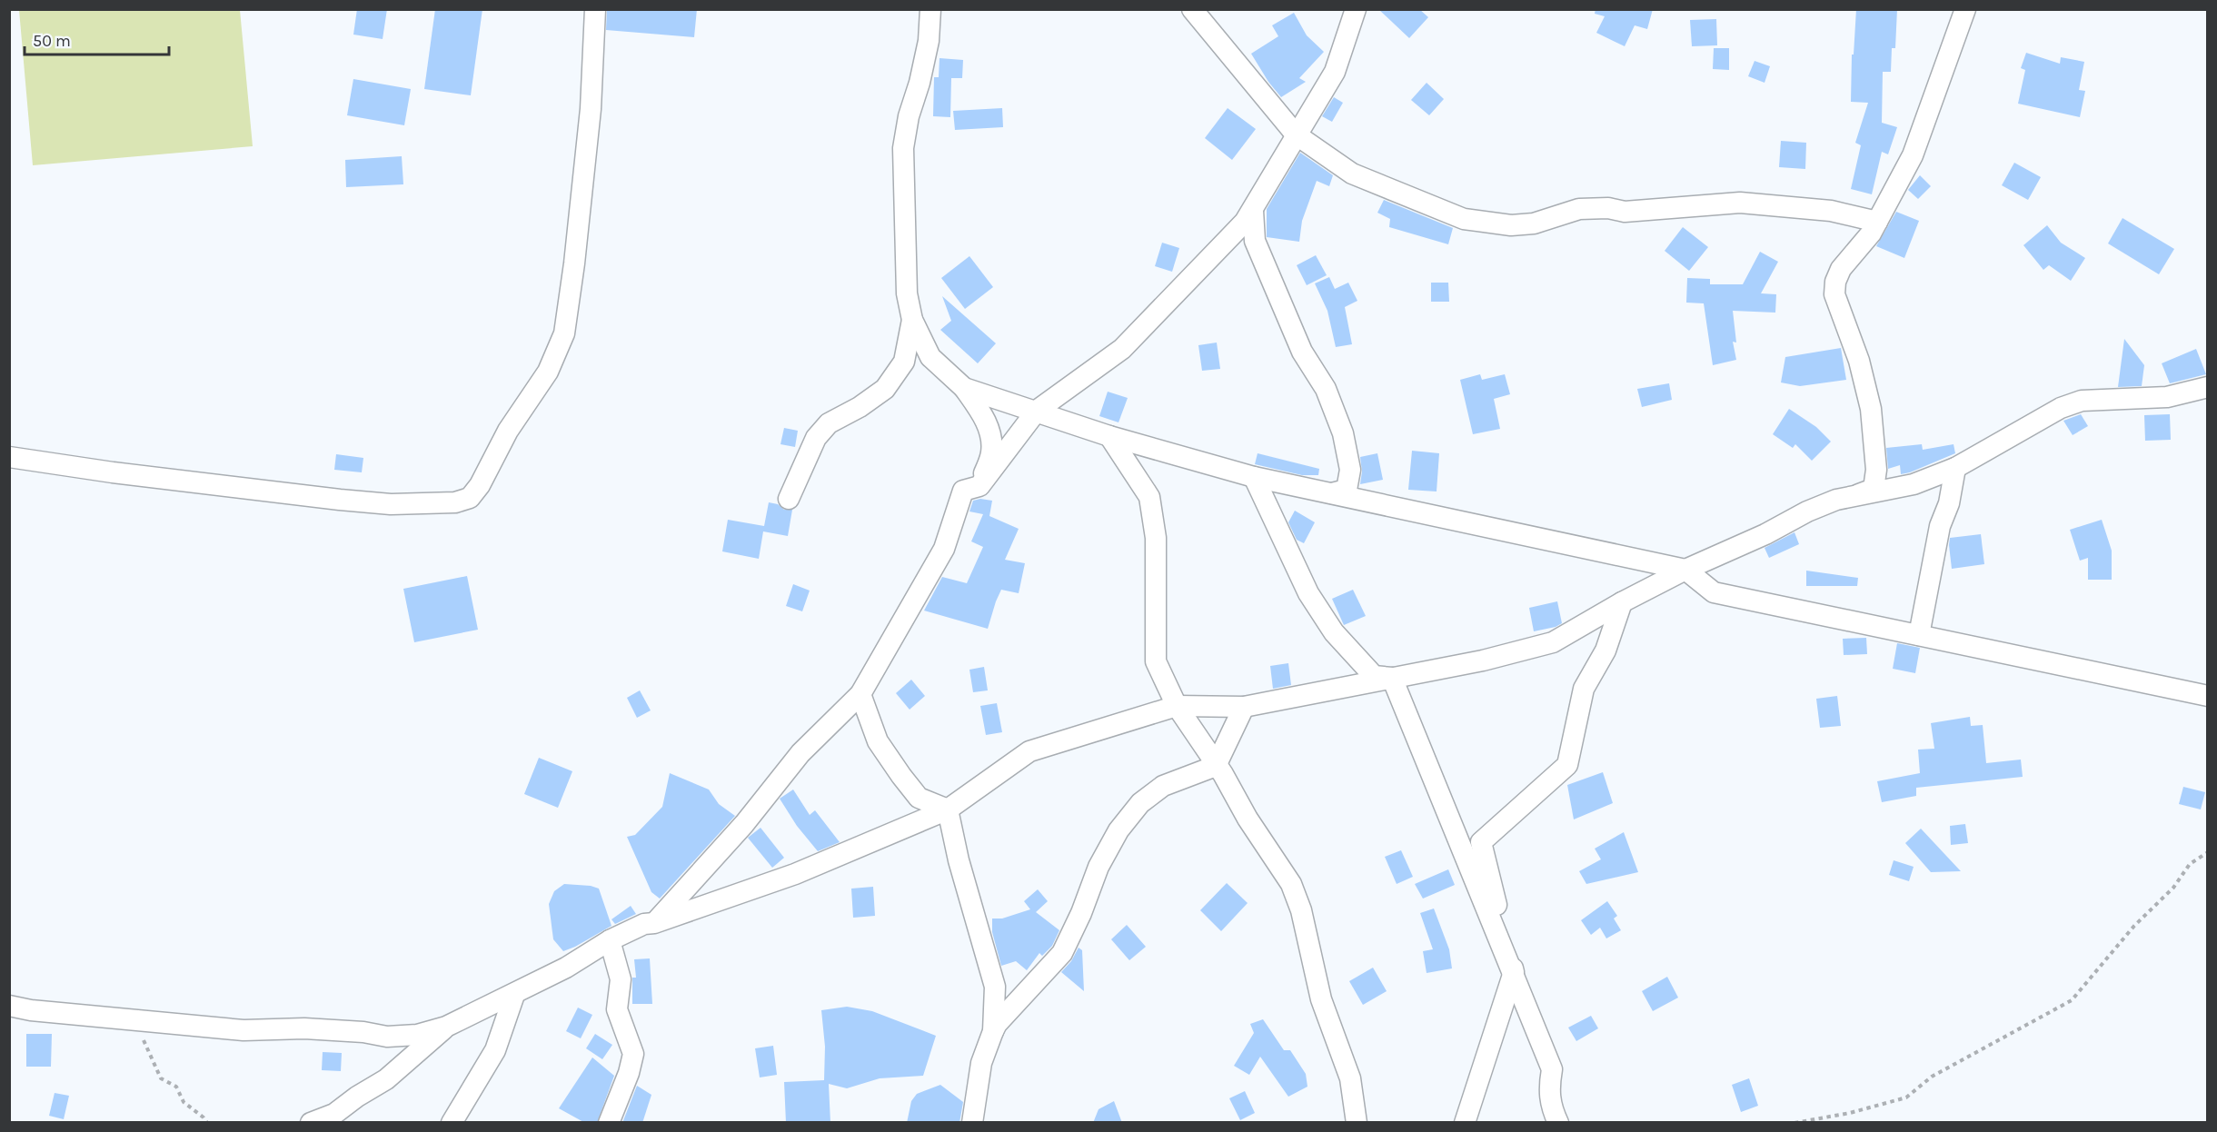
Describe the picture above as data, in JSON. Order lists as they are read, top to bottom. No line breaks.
{"scale_bar":"50 m"}
